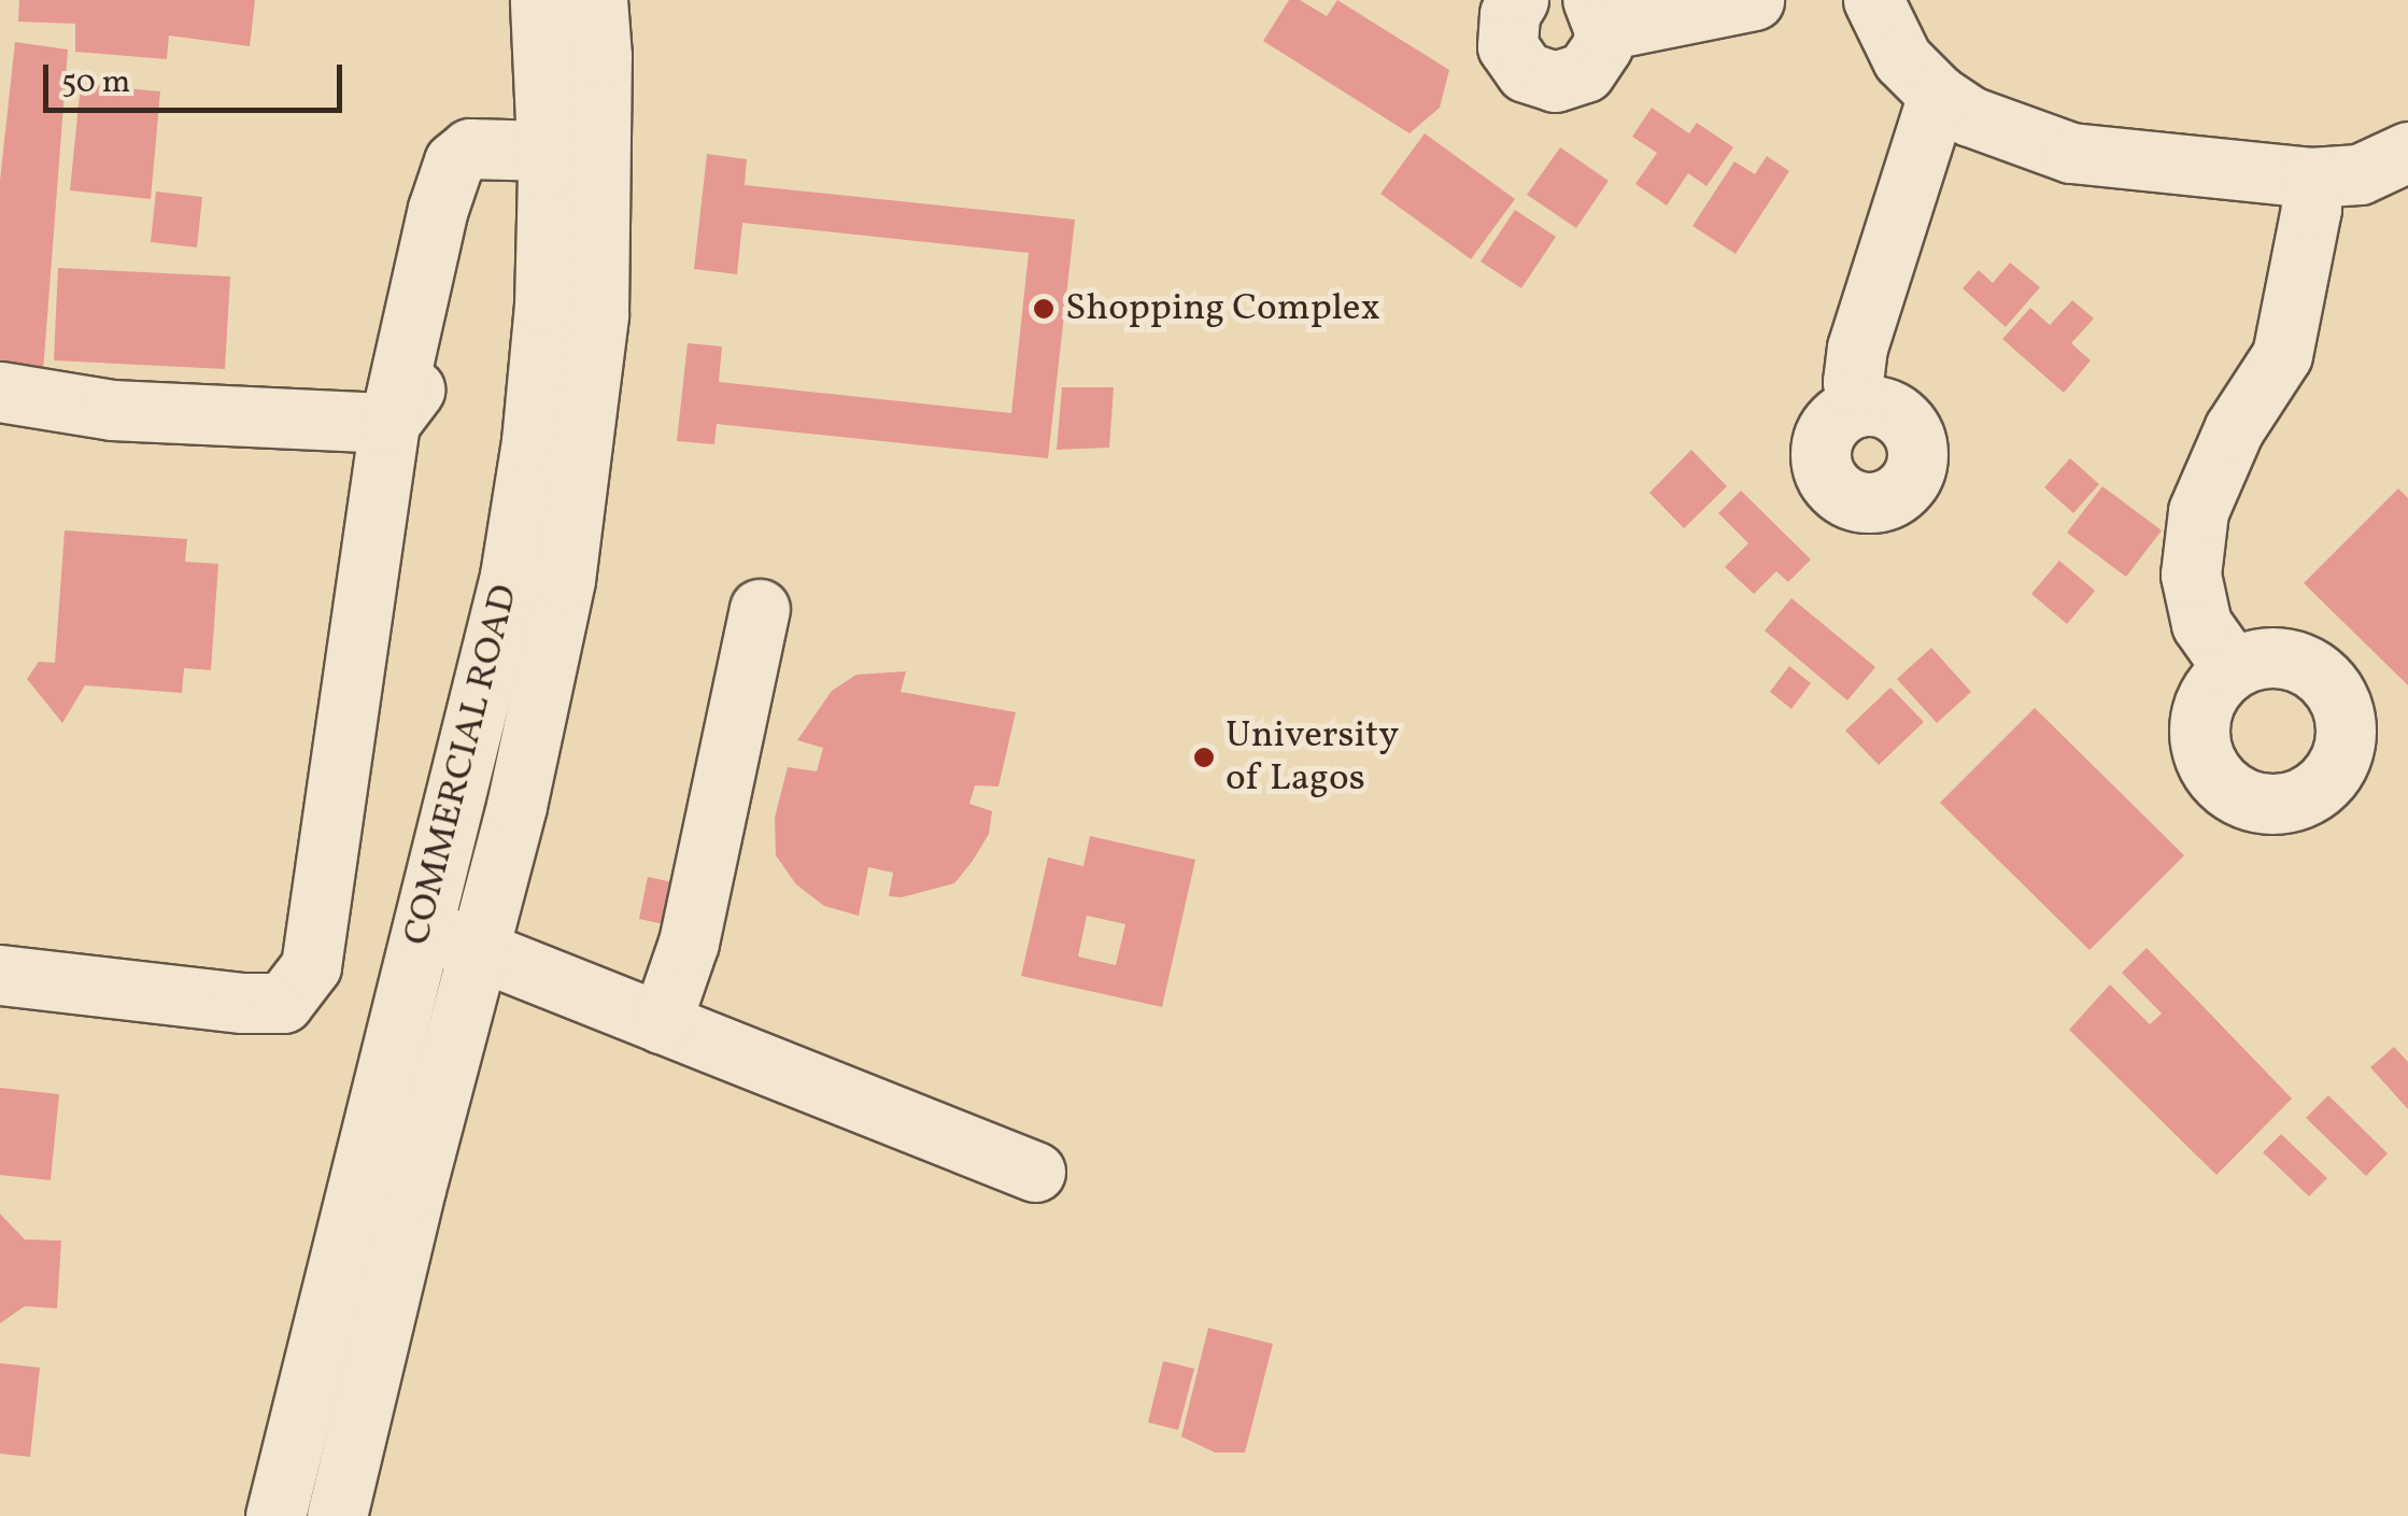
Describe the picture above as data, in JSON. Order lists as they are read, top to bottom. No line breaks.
{"streets":{"street":["COMMERCIAL ROAD"]},"places":["Shopping Complex","University of Lagos"],"scale_bar":"50 m"}
